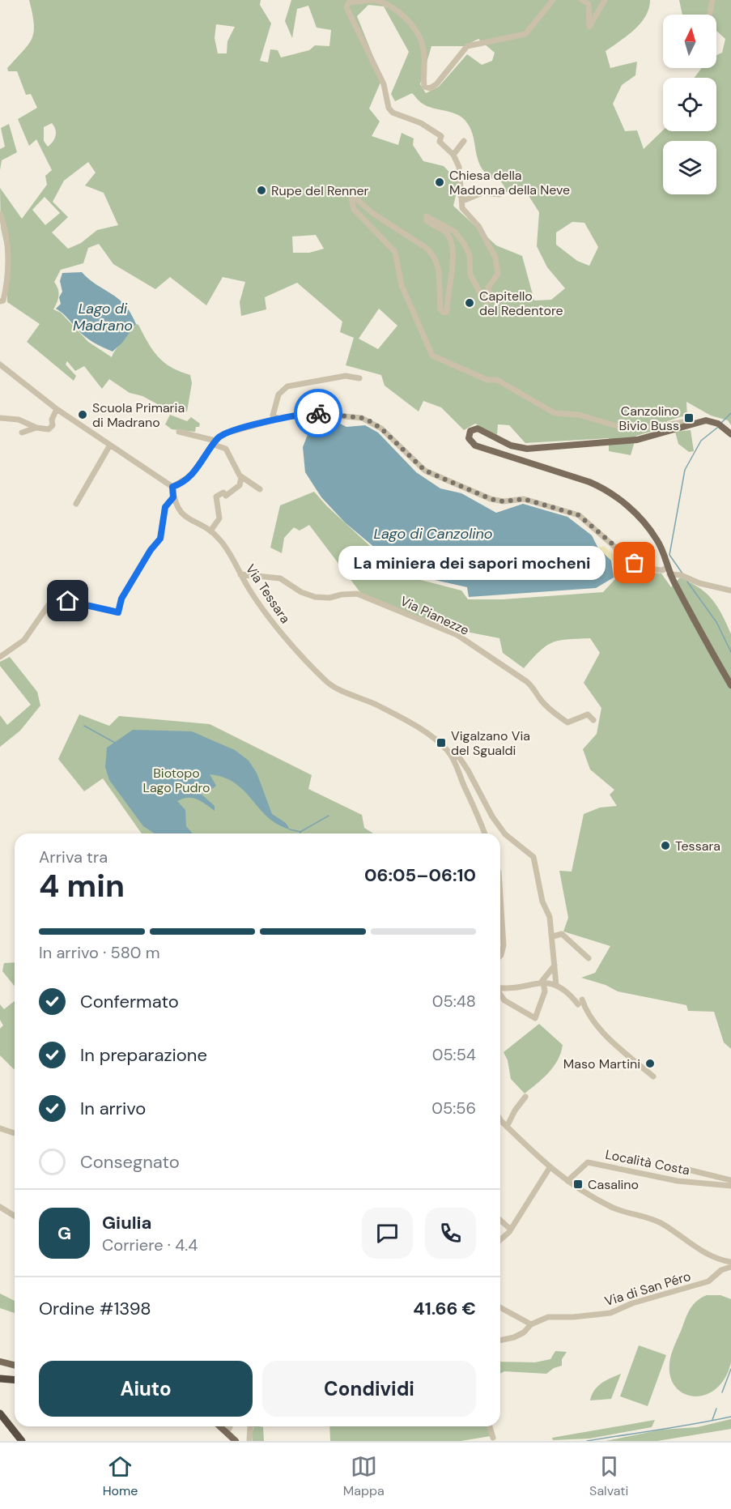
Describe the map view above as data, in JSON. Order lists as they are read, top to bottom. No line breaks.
{"streets":{"street":["Via Tessara","Via Pianezze","Località Costa","Via di San Péro"]},"crossings":[["Via Tessara","Via Pianezze"]],"water":["Lago di Madrano","Lago di Canzolino"],"parks":["Biotopo Lago Pudro"],"places":{"other":["Chiesa della Madonna della Neve","Rupe del Renner","Capitello del Redentore","Scuola Primaria di Madrano","La miniera dei sapori mocheni","Tessara","Maso Martini"],"transit":["Canzolino Bivio Buss","Vigalzano Via del Sgualdi","Casalino"]},"north":"top","page":{"bubble":"La miniera dei sapori mocheni","heading":["4 min","Arriva tra","06:05–06:10"],"panel":["Giulia","Corriere · 4.4","Ordine #1398","41.66 €"],"bar":"In arrivo · 580 m","list":[["Confermato","05:48"],["In preparazione","05:54"],["In arrivo","05:56"],"Consegnato"],"round":"G","buttons":["Aiuto","Condividi"],"tabs":["Home","Mappa","Salvati"]}}
